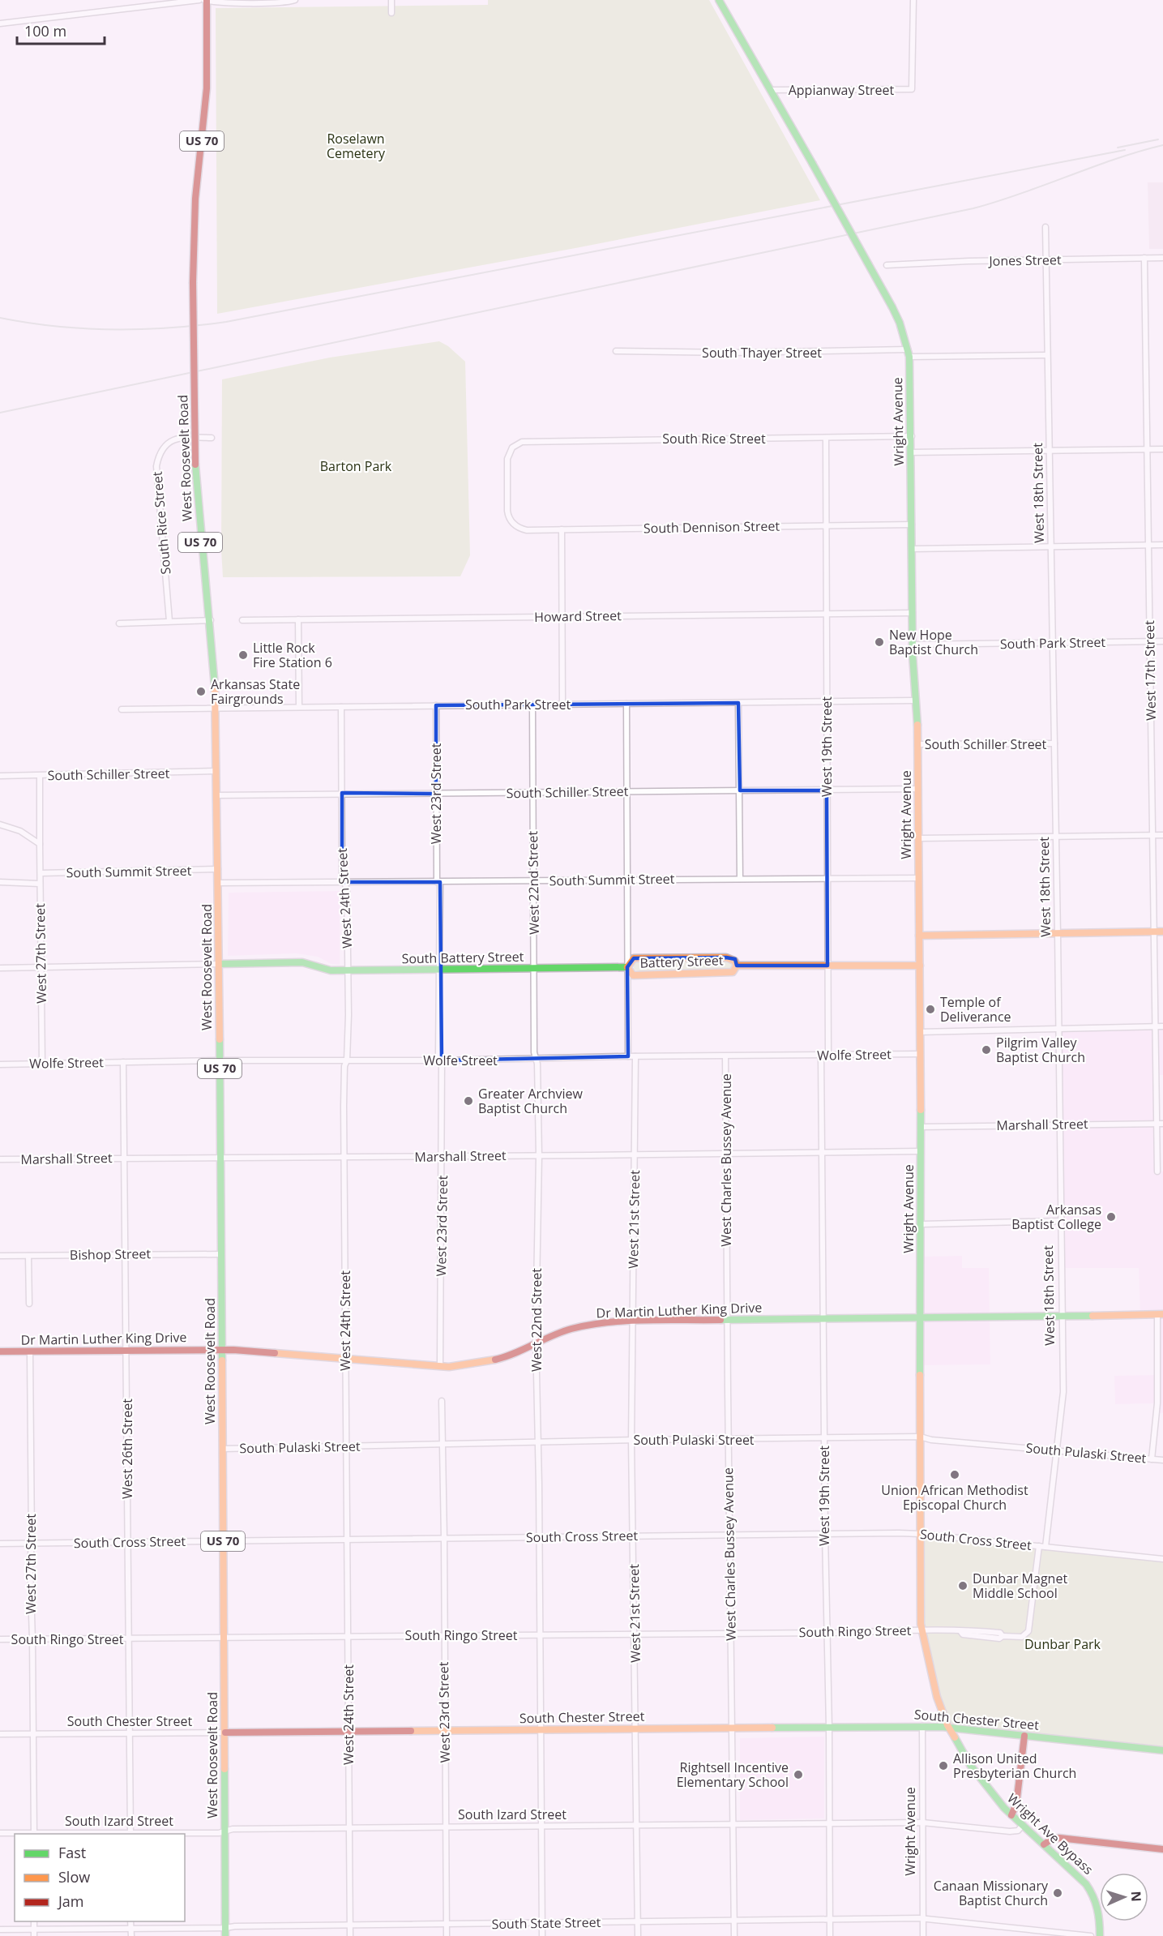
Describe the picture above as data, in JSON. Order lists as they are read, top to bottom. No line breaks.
{"streets":{"main road":["US 70","Wright Avenue","West Roosevelt Road","South Battery Street","Battery Street","Dr Martin Luther King Drive","South Chester Street","Wright Ave Bypass"],"street":["Appianway Street","Jones Street","South Thayer Street","South Rice Street","West 18th Street","South Dennison Street","Howard Street","South Park Street","West 17th Street","South Schiller Street","West 19th Street","West 23rd Street","South Summit Street","West 22nd Street","West 24th Street","West 27th Street","Wolfe Street","Marshall Street","West Charles Bussey Avenue","West 21st Street","Bishop Street","South Pulaski Street","West 26th Street","South Cross Street","South Ringo Street","South Izard Street","South State Street"]},"crossings":[["Appianway Street","Wright Avenue"],["Jones Street","West 18th Street"],["Jones Street","West 17th Street"],["South Thayer Street","Wright Avenue"],["South Thayer Street","West 18th Street"],["Wright Avenue","South Rice Street"],["Wright Avenue","South Dennison Street"],["Wright Avenue","Howard Street"],["Wright Avenue","South Park Street"],["Wright Avenue","South Schiller Street"],["Wright Avenue","South Summit Street"],["Wright Avenue","South Battery Street"],["Wright Avenue","Wolfe Street"],["Wright Avenue","Marshall Street"],["Wright Avenue","Dr Martin Luther King Drive"],["Wright Avenue","South Pulaski Street"],["Wright Avenue","South Cross Street"],["Wright Avenue","South Ringo Street"],["Wright Avenue","South Chester Street"],["Wright Avenue","South Izard Street"],["Wright Avenue","Wright Ave Bypass"],["Wright Avenue","South State Street"],["South Rice Street","South Dennison Street"],["South Rice Street","West 19th Street"],["West Roosevelt Road","South Park Street"],["West Roosevelt Road","South Schiller Street"],["West Roosevelt Road","South Summit Street"],["West Roosevelt Road","South Battery Street"],["West Roosevelt Road","Wolfe Street"],["West Roosevelt Road","Marshall Street"],["West Roosevelt Road","Bishop Street"],["West Roosevelt Road","Dr Martin Luther King Drive"],["West Roosevelt Road","South Pulaski Street"],["West Roosevelt Road","South Cross Street"],["West Roosevelt Road","South Ringo Street"],["West Roosevelt Road","South Chester Street"],["West Roosevelt Road","South Izard Street"],["West Roosevelt Road","South State Street"],["West 18th Street","South Park Street"],["West 18th Street","South Schiller Street"],["West 18th Street","Marshall Street"],["West 18th Street","Dr Martin Luther King Drive"],["West 18th Street","South Pulaski Street"],["West 18th Street","South Cross Street"],["South Dennison Street","West 19th Street"],["Howard Street","West 19th Street"],["South Park Street","West 17th Street"],["South Park Street","West 19th Street"],["South Park Street","West 23rd Street"],["South Park Street","West 22nd Street"],["South Park Street","West 24th Street"],["West 17th Street","Marshall Street"],["South Schiller Street","West 19th Street"],["South Schiller Street","West 23rd Street"],["South Schiller Street","West 22nd Street"],["South Schiller Street","West 24th Street"],["South Schiller Street","West 27th Street"],["West 19th Street","South Summit Street"],["West 19th Street","South Battery Street"],["West 19th Street","Wolfe Street"],["West 19th Street","Marshall Street"],["West 19th Street","Dr Martin Luther King Drive"],["West 19th Street","South Pulaski Street"],["West 19th Street","South Cross Street"],["West 19th Street","South Ringo Street"],["West 19th Street","South Chester Street"],["West 19th Street","South Izard Street"],["West 19th Street","South State Street"],["West 23rd Street","South Summit Street"],["West 23rd Street","South Battery Street"],["West 23rd Street","Wolfe Street"],["West 23rd Street","Marshall Street"],["West 23rd Street","Dr Martin Luther King Drive"],["West 23rd Street","South Pulaski Street"],["West 23rd Street","South Cross Street"],["West 23rd Street","South Ringo Street"],["West 23rd Street","South Chester Street"],["West 23rd Street","South Izard Street"],["West 23rd Street","South State Street"],["South Summit Street","West 22nd Street"],["South Summit Street","West 24th Street"],["South Summit Street","West 27th Street"],["West 22nd Street","South Battery Street"],["West 22nd Street","Wolfe Street"],["West 22nd Street","Marshall Street"],["West 22nd Street","Dr Martin Luther King Drive"],["West 22nd Street","South Pulaski Street"],["West 22nd Street","South Cross Street"],["West 22nd Street","South Ringo Street"],["West 22nd Street","South Chester Street"],["West 22nd Street","South Izard Street"],["West 22nd Street","South State Street"],["West 24th Street","South Battery Street"],["West 24th Street","Wolfe Street"],["West 24th Street","Marshall Street"],["West 24th Street","Dr Martin Luther King Drive"],["West 24th Street","South Pulaski Street"],["West 24th Street","South Cross Street"],["West 24th Street","South Ringo Street"],["West 24th Street","South Chester Street"],["West 24th Street","South Izard Street"],["West 24th Street","South State Street"],["West 27th Street","South Battery Street"],["West 27th Street","Wolfe Street"],["West 27th Street","Dr Martin Luther King Drive"],["West 27th Street","South Cross Street"],["West 27th Street","South Ringo Street"],["West 27th Street","South Chester Street"],["South Battery Street","Battery Street"],["Wolfe Street","West Charles Bussey Avenue"],["Wolfe Street","West 21st Street"],["Wolfe Street","West 26th Street"],["Marshall Street","West Charles Bussey Avenue"],["Marshall Street","West 21st Street"],["Marshall Street","West 26th Street"],["West Charles Bussey Avenue","Dr Martin Luther King Drive"],["West Charles Bussey Avenue","South Pulaski Street"],["West Charles Bussey Avenue","South Cross Street"],["West Charles Bussey Avenue","South Ringo Street"],["West Charles Bussey Avenue","South Chester Street"],["West Charles Bussey Avenue","South Izard Street"],["West Charles Bussey Avenue","South State Street"],["West 21st Street","Dr Martin Luther King Drive"],["West 21st Street","South Pulaski Street"],["West 21st Street","South Cross Street"],["West 21st Street","South Ringo Street"],["West 21st Street","South Chester Street"],["West 21st Street","South Izard Street"],["West 21st Street","South State Street"],["Bishop Street","West 26th Street"],["Dr Martin Luther King Drive","West 26th Street"],["West 26th Street","South Cross Street"],["West 26th Street","South Ringo Street"],["West 26th Street","South Chester Street"],["West 26th Street","South Izard Street"],["South Cross Street","South Ringo Street"],["South Chester Street","Wright Ave Bypass"],["South Izard Street","Wright Ave Bypass"]],"parks":["Roselawn Cemetery","Barton Park","Dunbar Park"],"places":["New Hope Baptist Church","Little Rock Fire Station 6","Arkansas State Fairgrounds","Temple of Deliverance","Pilgrim Valley Baptist Church","Greater Archview Baptist Church","Arkansas Baptist College","Union African Methodist Episcopal Church","Dunbar Magnet Middle School","Allison United Presbyterian Church","Rightsell Incentive Elementary School","Canaan Missionary Baptist Church"],"legend":["Fast","Slow","Jam"],"scale_bar":"100 m","north":"right"}
